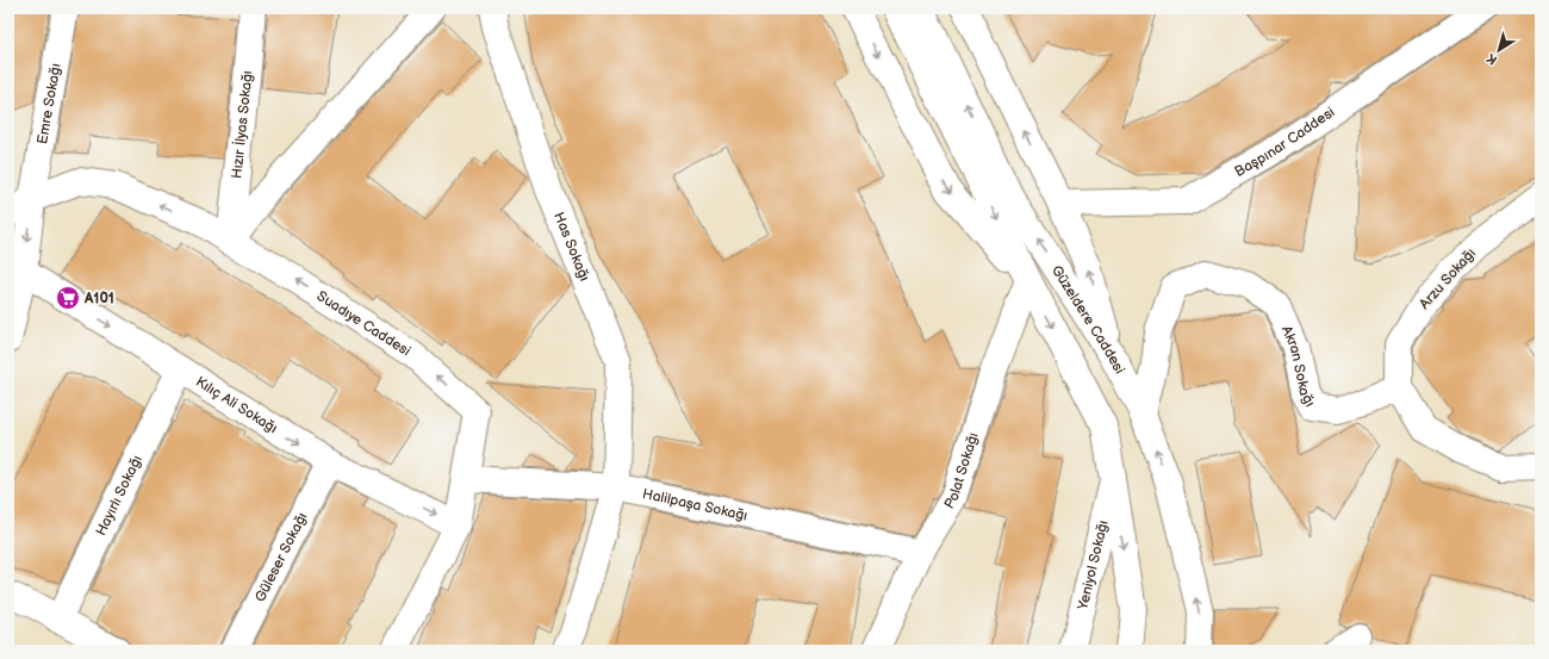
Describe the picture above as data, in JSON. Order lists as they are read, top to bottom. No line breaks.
{"streets":{"street":["Emre Sokağı","Hızır İlyas Sokağı","Başpınar Caddesi","Has Sokağı","Arzu Sokağı","Güzeldere Caddesi","Suadıye Caddesi","Akran Sokağı","Kılıç Ali Sokağı","Polat Sokağı","Hayırlı Sokağı","Halilpaşa Sokağı","Güleser Sokağı","Yeniyol Sokağı"]},"crossings":[["Emre Sokağı","Suadıye Caddesi"],["Emre Sokağı","Kılıç Ali Sokağı"],["Hızır İlyas Sokağı","Suadıye Caddesi"],["Has Sokağı","Halilpaşa Sokağı"],["Arzu Sokağı","Akran Sokağı"],["Güzeldere Caddesi","Akran Sokağı"],["Suadıye Caddesi","Kılıç Ali Sokağı"],["Suadıye Caddesi","Halilpaşa Sokağı"],["Kılıç Ali Sokağı","Hayırlı Sokağı"],["Kılıç Ali Sokağı","Güleser Sokağı"],["Polat Sokağı","Halilpaşa Sokağı"]],"one_way":["Suadıye Caddesi","Kılıç Ali Sokağı"],"places":{"supermarket":["A101"]},"north":"bottom left"}
